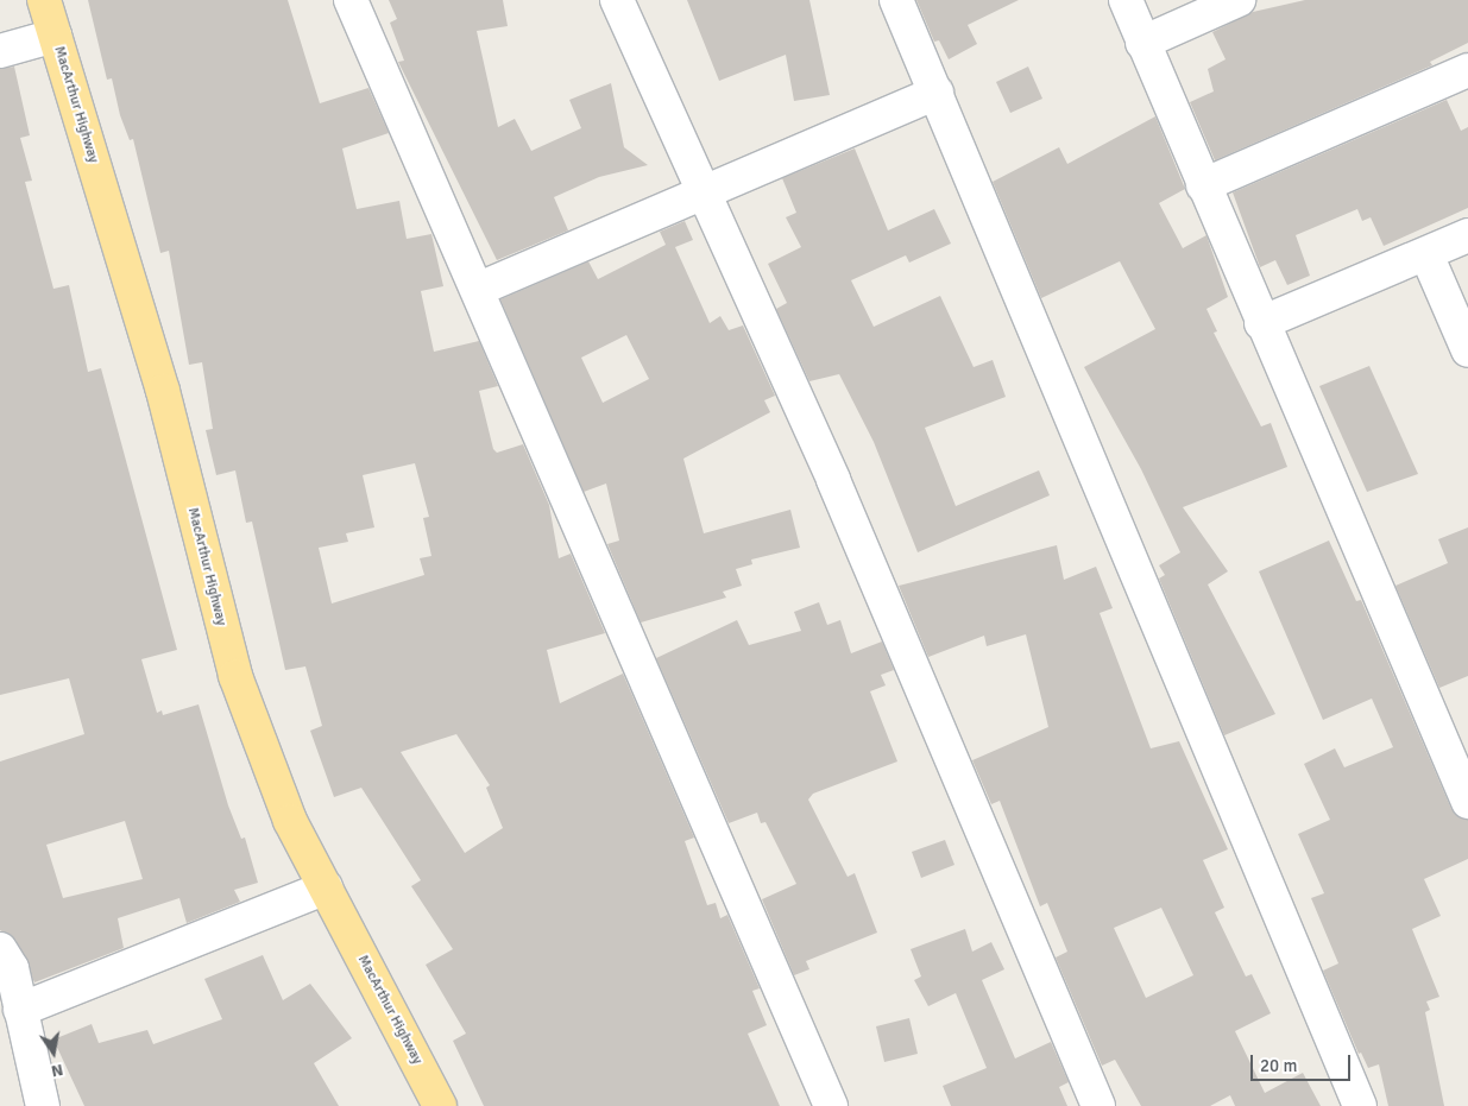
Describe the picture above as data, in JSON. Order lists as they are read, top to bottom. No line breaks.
{"streets":{"highway":["MacArthur Highway"]},"scale_bar":"20 m","north":"bottom"}
